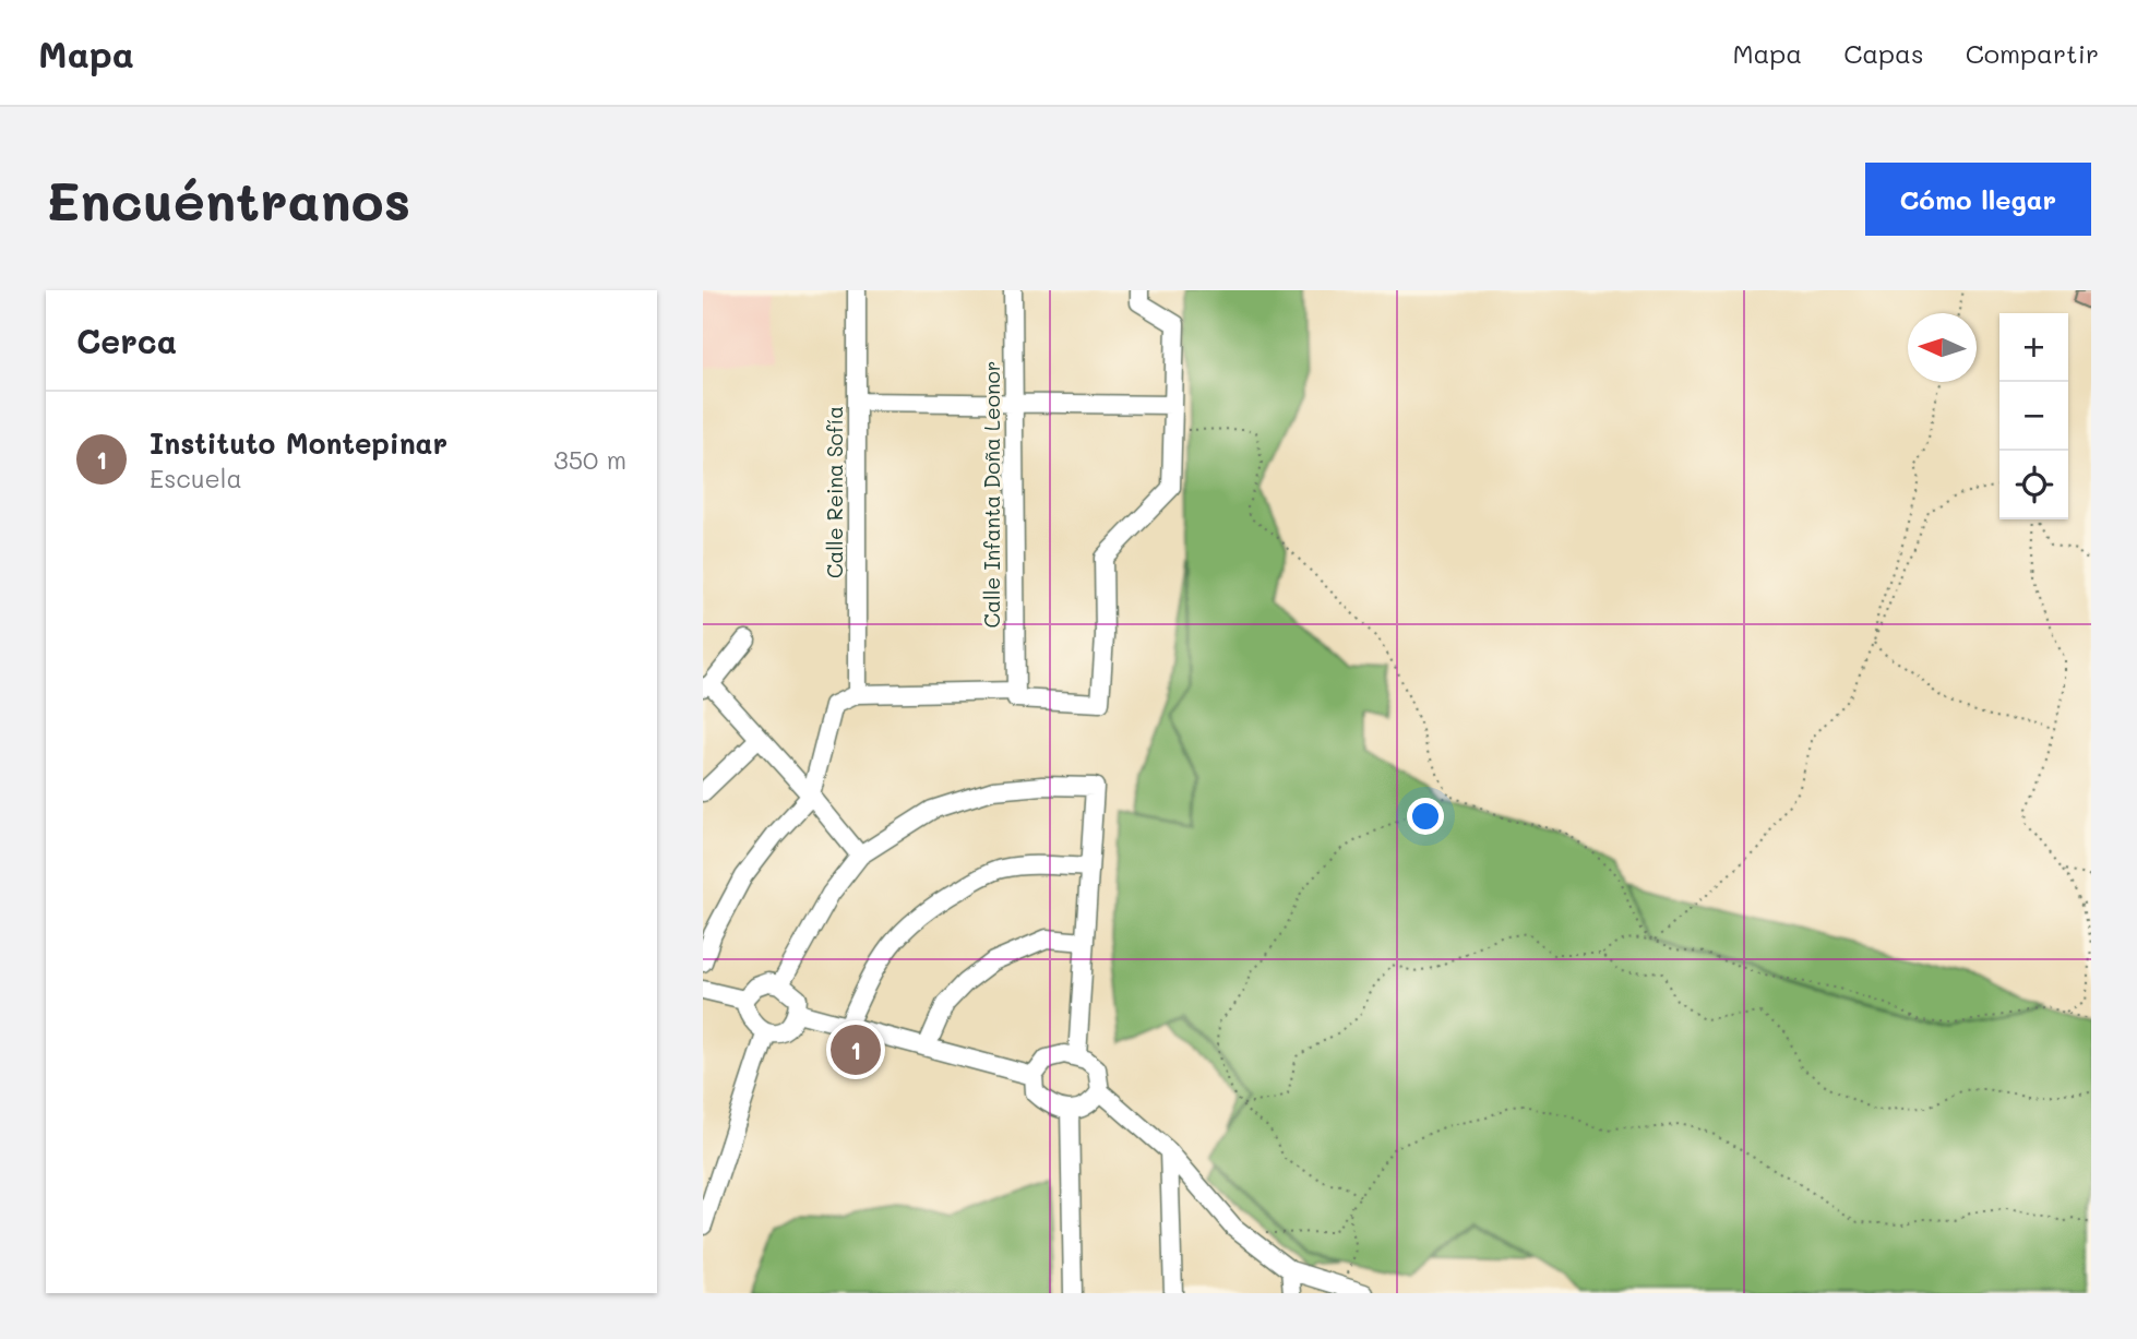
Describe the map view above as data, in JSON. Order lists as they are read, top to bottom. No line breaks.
{"streets":{"street":["Calle Reina Sofía","Calle Infanta Doña Leonor"]},"north":"left","page":{"header":"Mapa","nav":["Mapa","Capas","Compartir"],"buttons":"Cómo llegar","title":"Encuéntranos","heading":"Cerca","map_buttons":["+","−"],"list":[{"mark":"1","name":"Instituto Montepinar","note":"Escuela","value":"350 m"}],"pins":"1"}}
